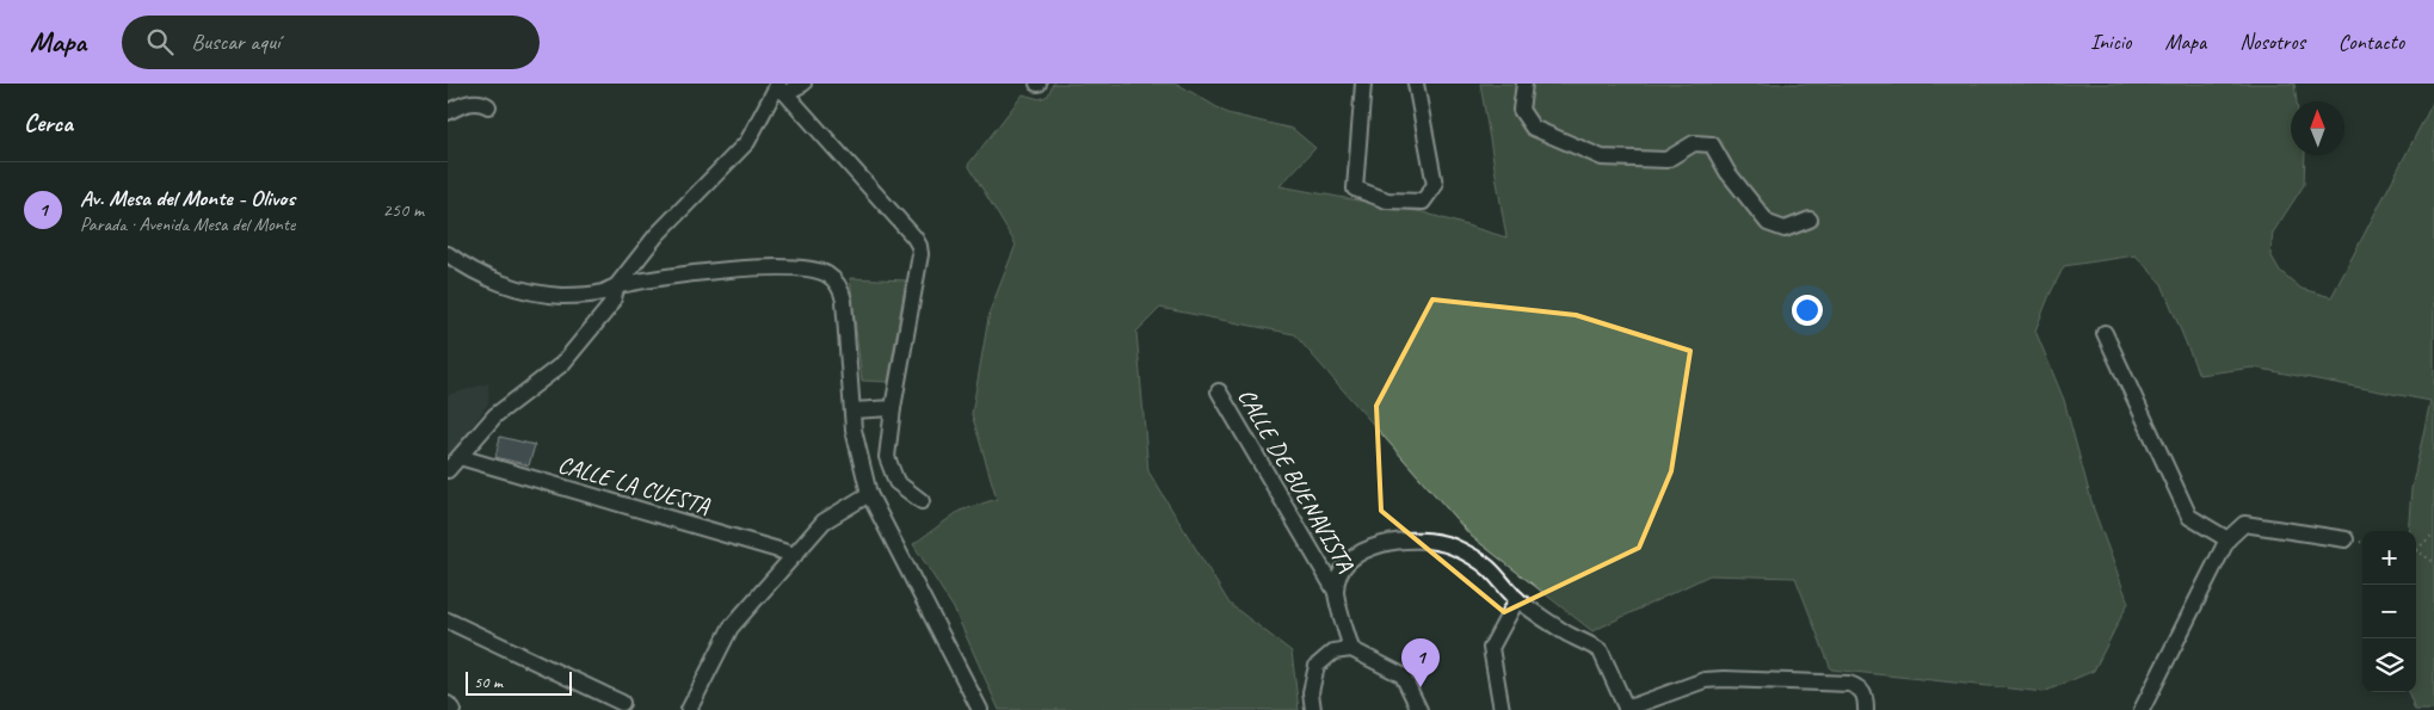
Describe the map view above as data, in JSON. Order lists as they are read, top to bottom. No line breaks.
{"streets":{"street":["CALLE DE BUENAVISTA","CALLE LA CUESTA"]},"scale_bar":"50 m","north":"top","page":{"header":"Mapa","search":"Buscar aquí","nav":["Inicio","Mapa","Nosotros","Contacto"],"heading":"Cerca","list":[{"mark":"1","name":"Av. Mesa del Monte - Olivos","note":"Parada · Avenida Mesa del Monte","value":"250 m"}],"map_buttons":["+","−"],"pins":"1","scale":"50 m"}}
